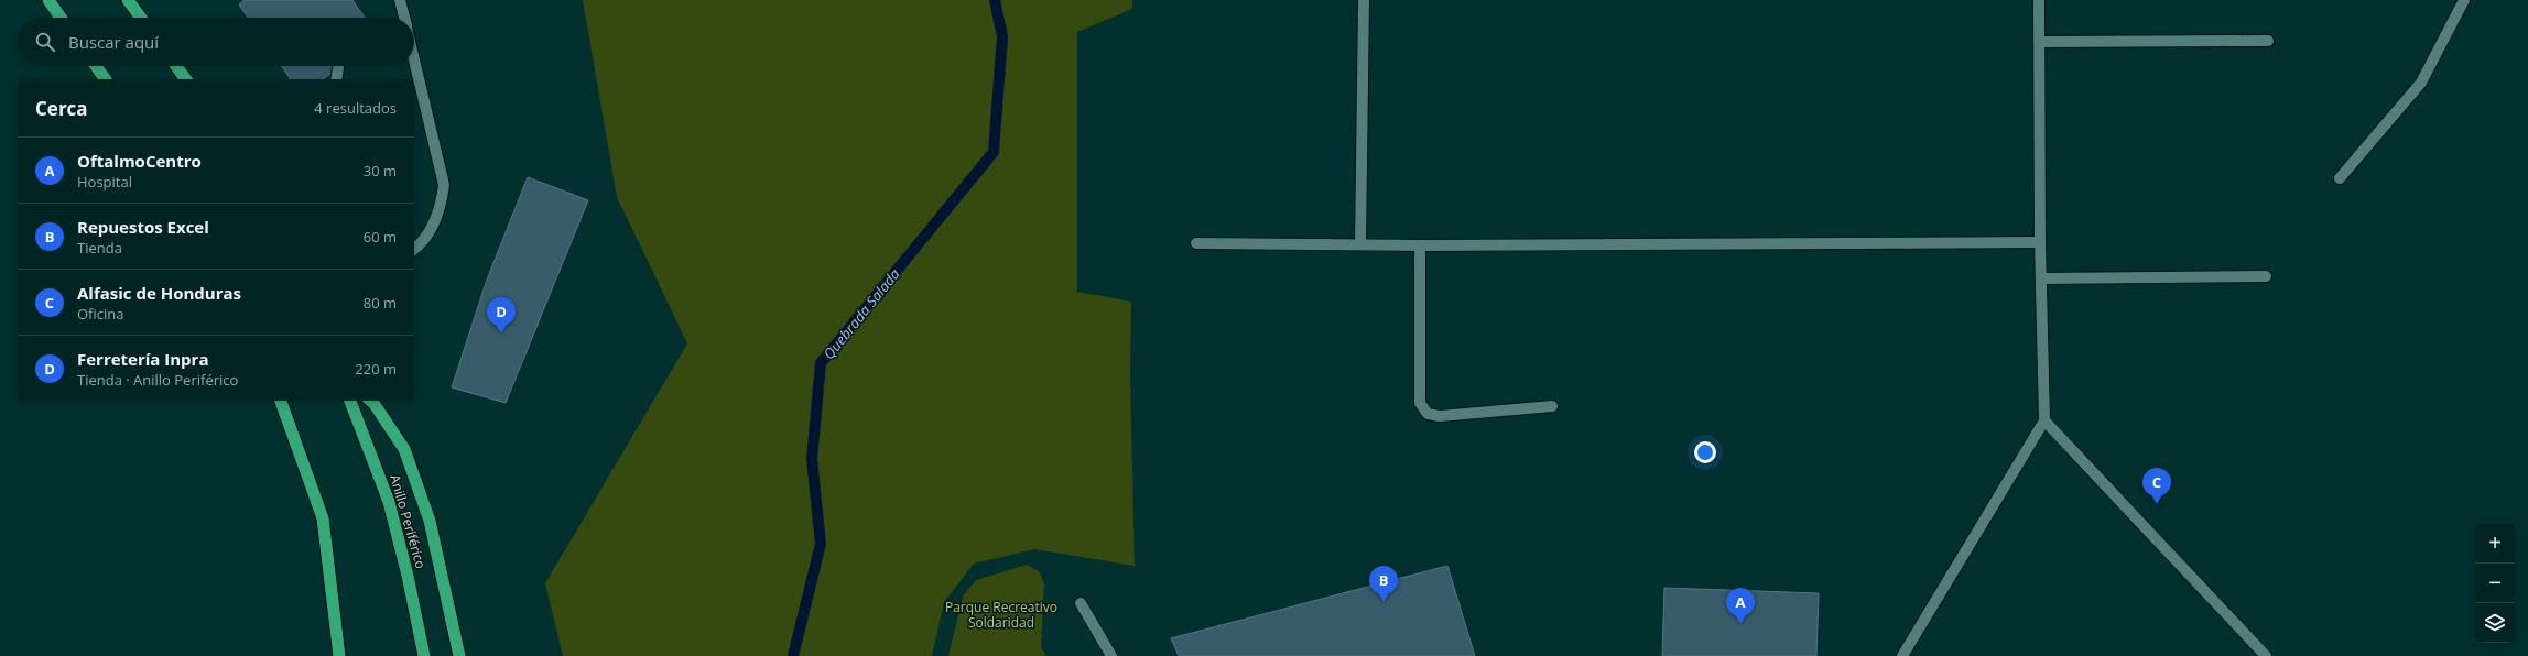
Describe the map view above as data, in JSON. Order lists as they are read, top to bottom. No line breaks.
{"streets":{"highway":["Anillo Periférico"]},"water":["Quebrada Salada"],"parks":["Parque Recreativo Soldaridad"],"page":{"search":"Buscar aquí","heading":["Cerca","4 resultados"],"list":[{"mark":"A","name":"OftalmoCentro","note":"Hospital","value":"30 m"},{"mark":"B","name":"Repuestos Excel","note":"Tienda","value":"60 m"},{"mark":"C","name":"Alfasic de Honduras","note":"Oficina","value":"80 m"},{"mark":"D","name":"Ferretería Inpra","note":"Tienda · Anillo Periférico","value":"220 m"}],"pins":["D","C","B","A"],"map_buttons":["+","−"]}}
